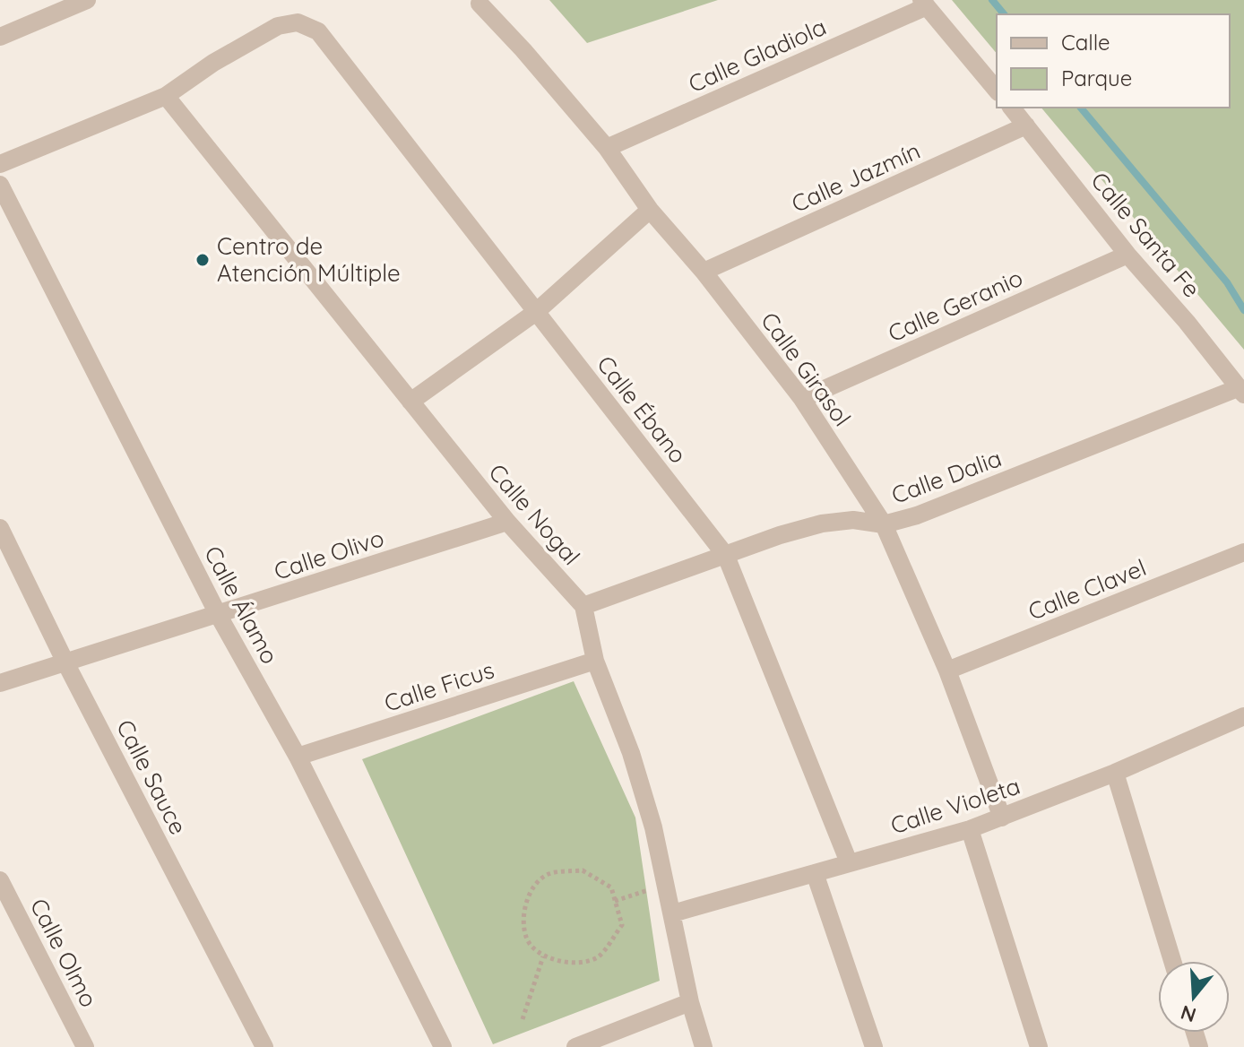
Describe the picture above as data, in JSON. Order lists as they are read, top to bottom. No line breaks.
{"streets":{"street":["Calle Gladiola","Calle Jazmín","Calle Santa Fe","Calle Geranio","Calle Girasol","Calle Ébano","Calle Dalia","Calle Nogal","Calle Olivo","Calle Clavel","Calle Álamo","Calle Ficus","Calle Sauce","Calle Violeta","Calle Olmo"]},"crossings":[["Calle Gladiola","Calle Girasol"],["Calle Jazmín","Calle Santa Fe"],["Calle Jazmín","Calle Girasol"],["Calle Santa Fe","Calle Geranio"],["Calle Santa Fe","Calle Dalia"],["Calle Geranio","Calle Girasol"],["Calle Girasol","Calle Dalia"],["Calle Girasol","Calle Clavel"],["Calle Girasol","Calle Violeta"],["Calle Ébano","Calle Dalia"],["Calle Ébano","Calle Nogal"],["Calle Ébano","Calle Violeta"],["Calle Dalia","Calle Nogal"],["Calle Nogal","Calle Olivo"],["Calle Olivo","Calle Álamo"],["Calle Olivo","Calle Sauce"],["Calle Álamo","Calle Ficus"]],"places":["Centro de Atención Múltiple"],"legend":["Calle","Parque"],"north":"bottom"}
